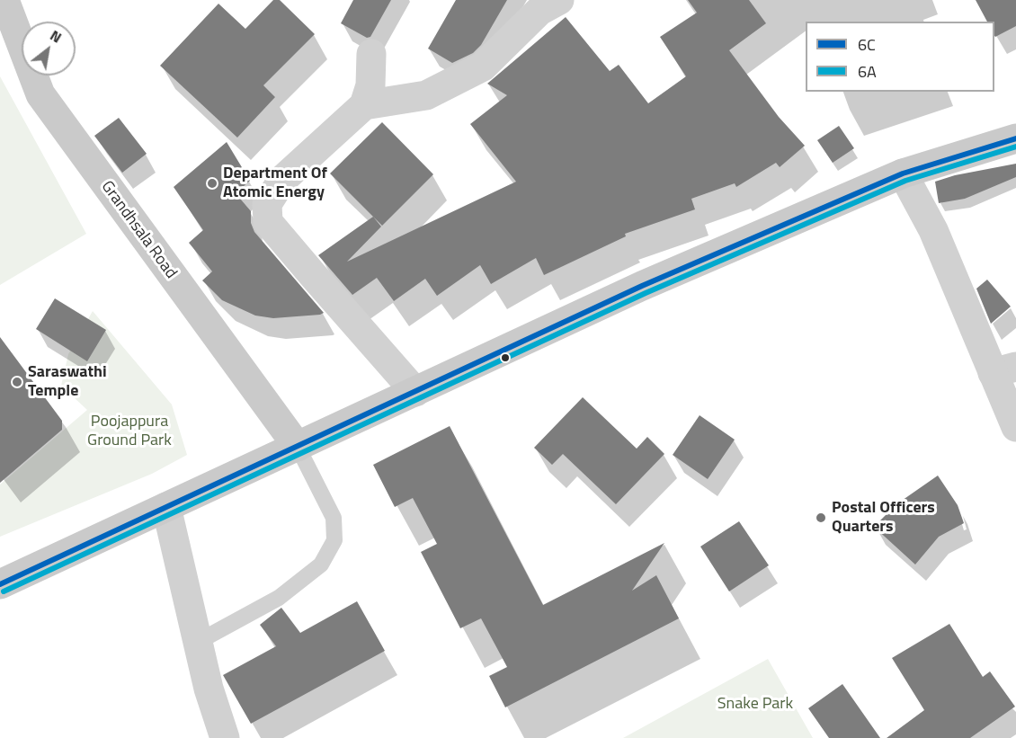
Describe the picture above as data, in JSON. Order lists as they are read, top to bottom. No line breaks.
{"streets":{"main road":["Grandhsala Road"]},"parks":["Poojappura Ground Park","Snake Park"],"places":["Department Of Atomic Energy","Saraswathi Temple","Postal Officers Quarters"],"lines":["transit line 6C","transit line 6A"],"legend":["6C","6A"],"north":"top right"}
